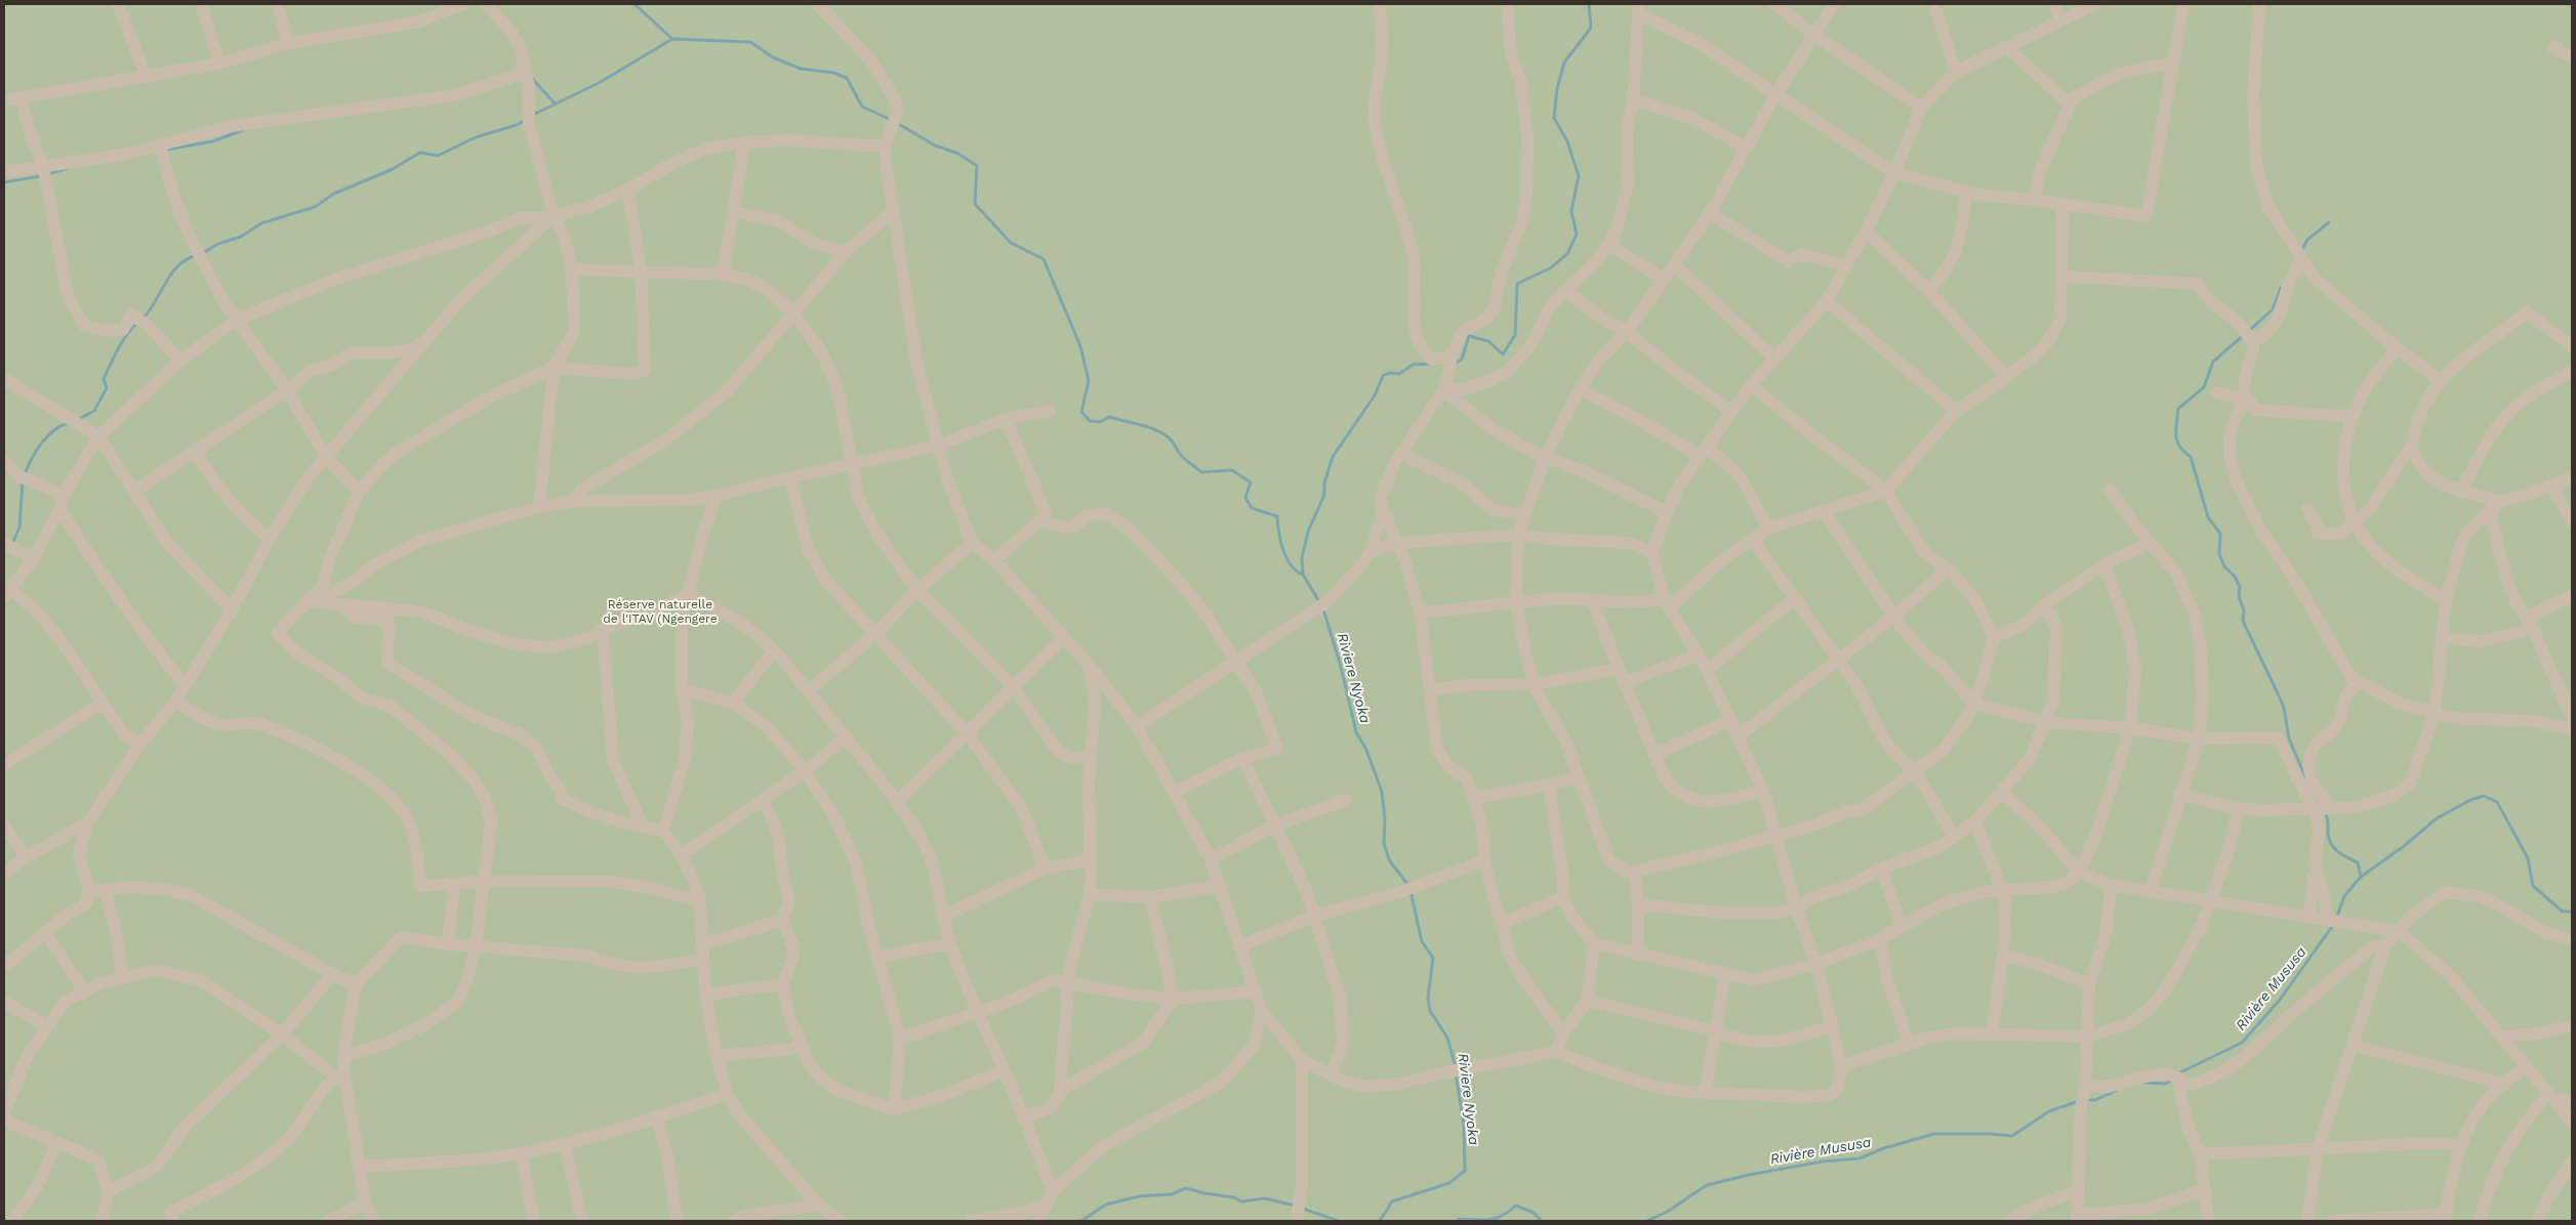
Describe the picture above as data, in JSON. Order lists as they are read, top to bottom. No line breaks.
{"water":["Riviere Nyoka","Rivière Mususa"],"parks":["Réserve naturelle de l'ITAV (Ngengere"]}
